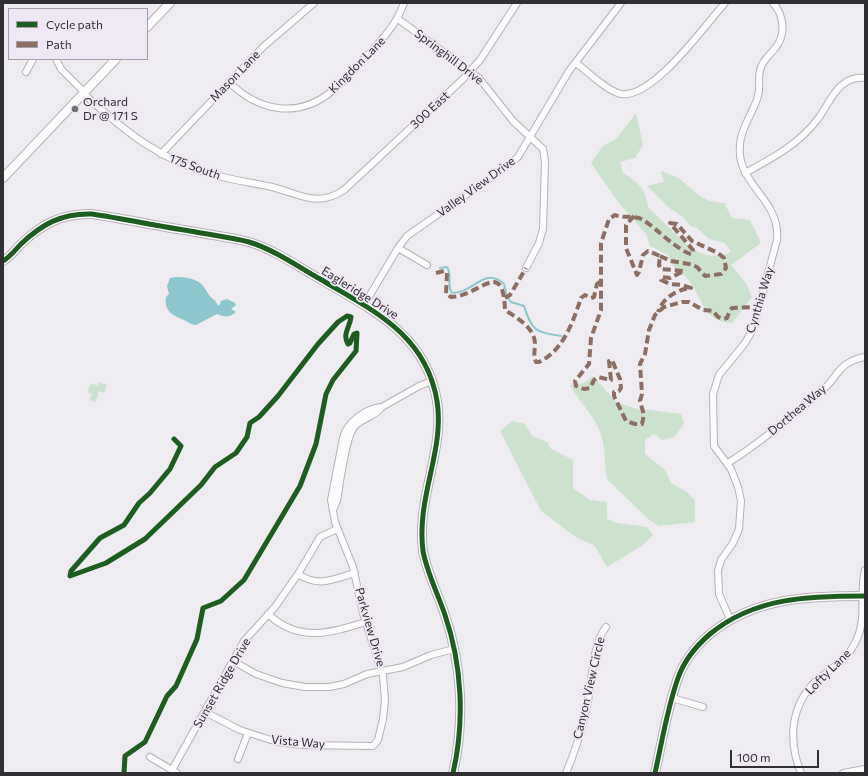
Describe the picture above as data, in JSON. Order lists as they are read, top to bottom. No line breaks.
{"streets":{"main road":["Eagleridge Drive"],"street":["Springhill Drive","Kingdon Lane","Mason Lane","300 East","175 South","Valley View Drive","Cynthia Way","Dorthea Way","Parkview Drive","Lofty Lane","Sunset Ridge Drive","Canyon View Circle","Vista Way"]},"crossings":[["Springhill Drive","Kingdon Lane"],["Springhill Drive","300 East"],["Springhill Drive","Valley View Drive"],["Kingdon Lane","Mason Lane"],["Mason Lane","175 South"],["300 East","175 South"],["Valley View Drive","Eagleridge Drive"],["Eagleridge Drive","Parkview Drive"],["Cynthia Way","Dorthea Way"],["Parkview Drive","Sunset Ridge Drive"],["Parkview Drive","Vista Way"],["Sunset Ridge Drive","Vista Way"]],"places":["Orchard Dr @ 171 S"],"legend":["Cycle path","Path"],"scale_bar":"100 m"}
